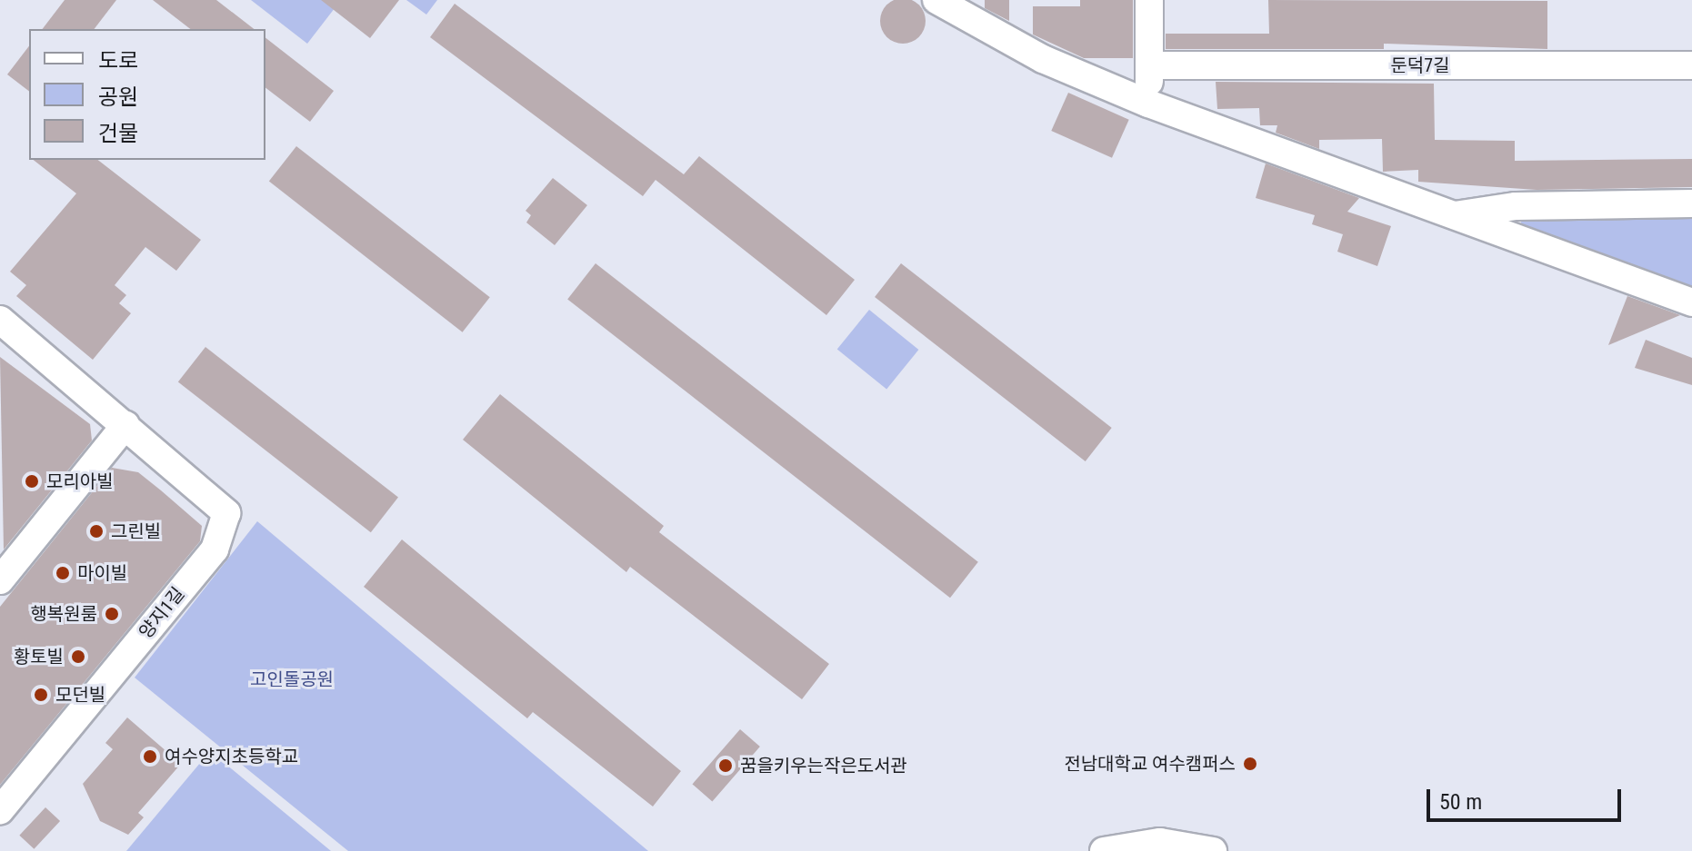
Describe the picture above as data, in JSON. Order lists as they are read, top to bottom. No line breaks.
{"streets":{"street":["둔덕7길","양지1길"]},"parks":["고인돌공원"],"places":["모리아빌","그린빌","마이빌","행복원룸","황토빌","모던빌","여수양지초등학교","전남대학교 여수캠퍼스","꿈을키우는작은도서관"],"legend":["도로","공원","건물"],"scale_bar":"50 m"}
